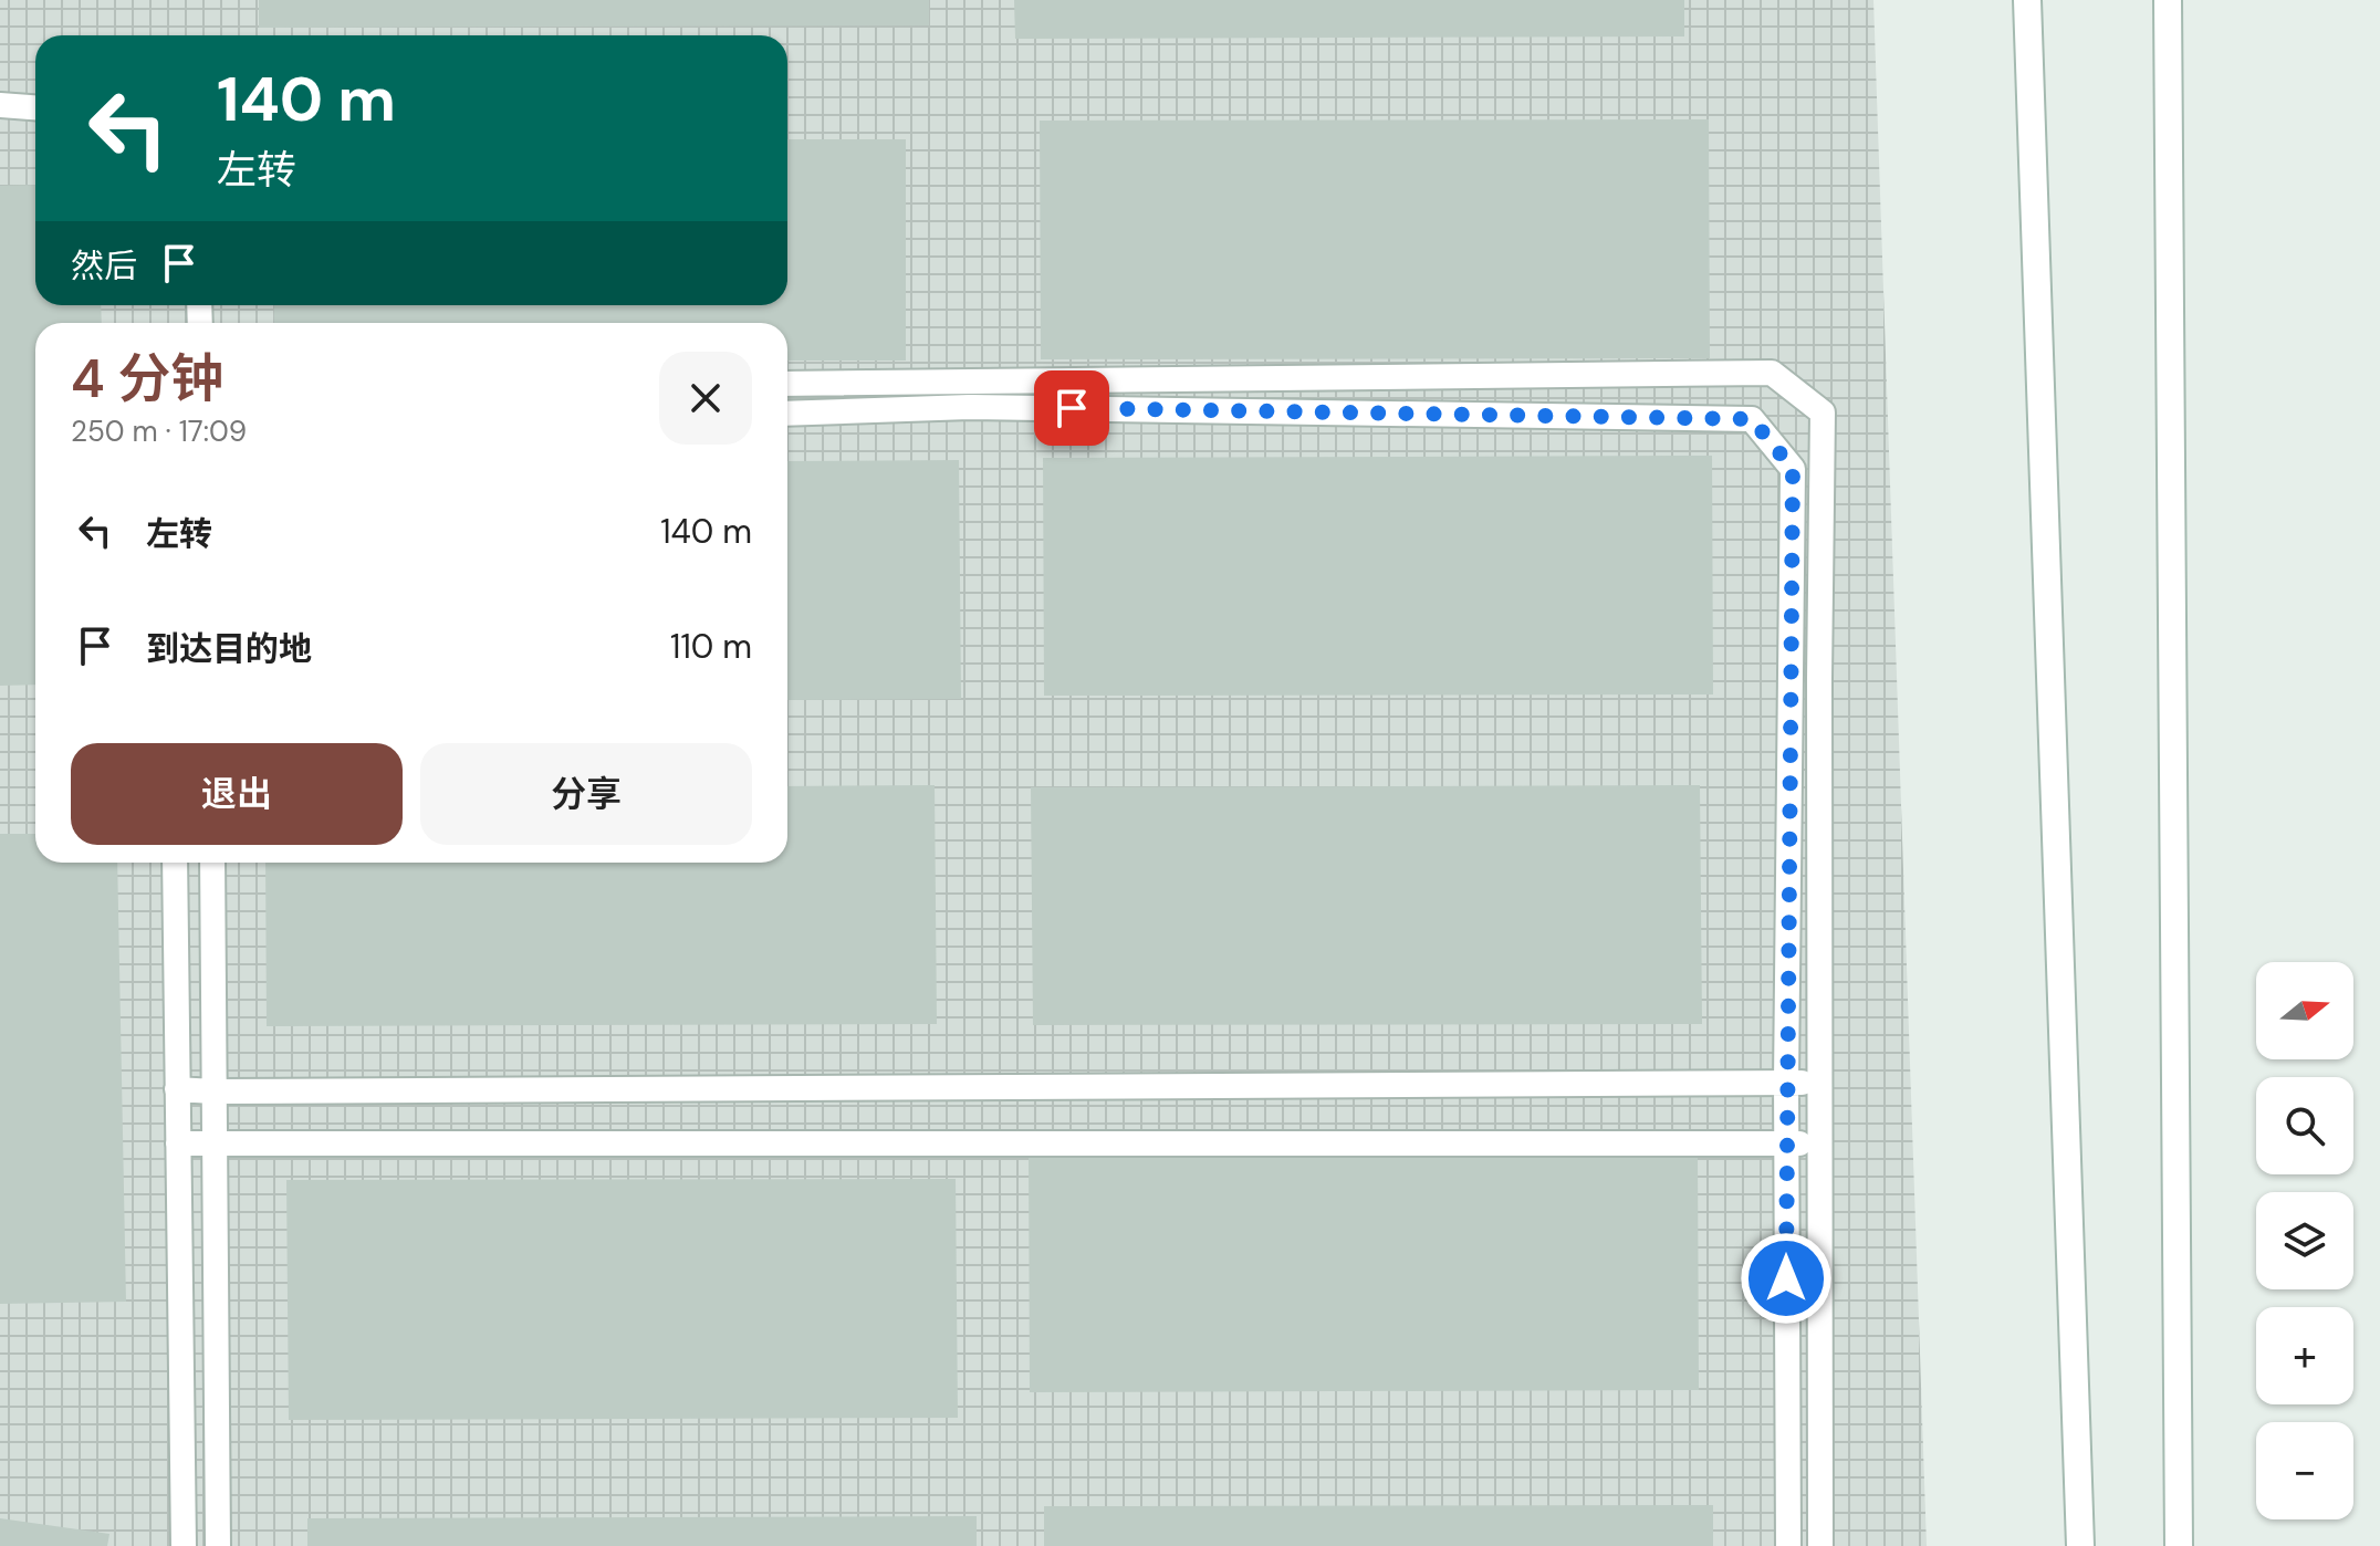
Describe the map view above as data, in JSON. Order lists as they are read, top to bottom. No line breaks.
{"north":"right","page":{"turn":["140 m","左转"],"then":"然后","heading":["4 分钟","250 m · 17:09"],"list":[{"name":"左转","value":"140 m"},{"name":"到达目的地","value":"110 m"}],"buttons":["退出","分享"],"map_buttons":["+","−"]}}
